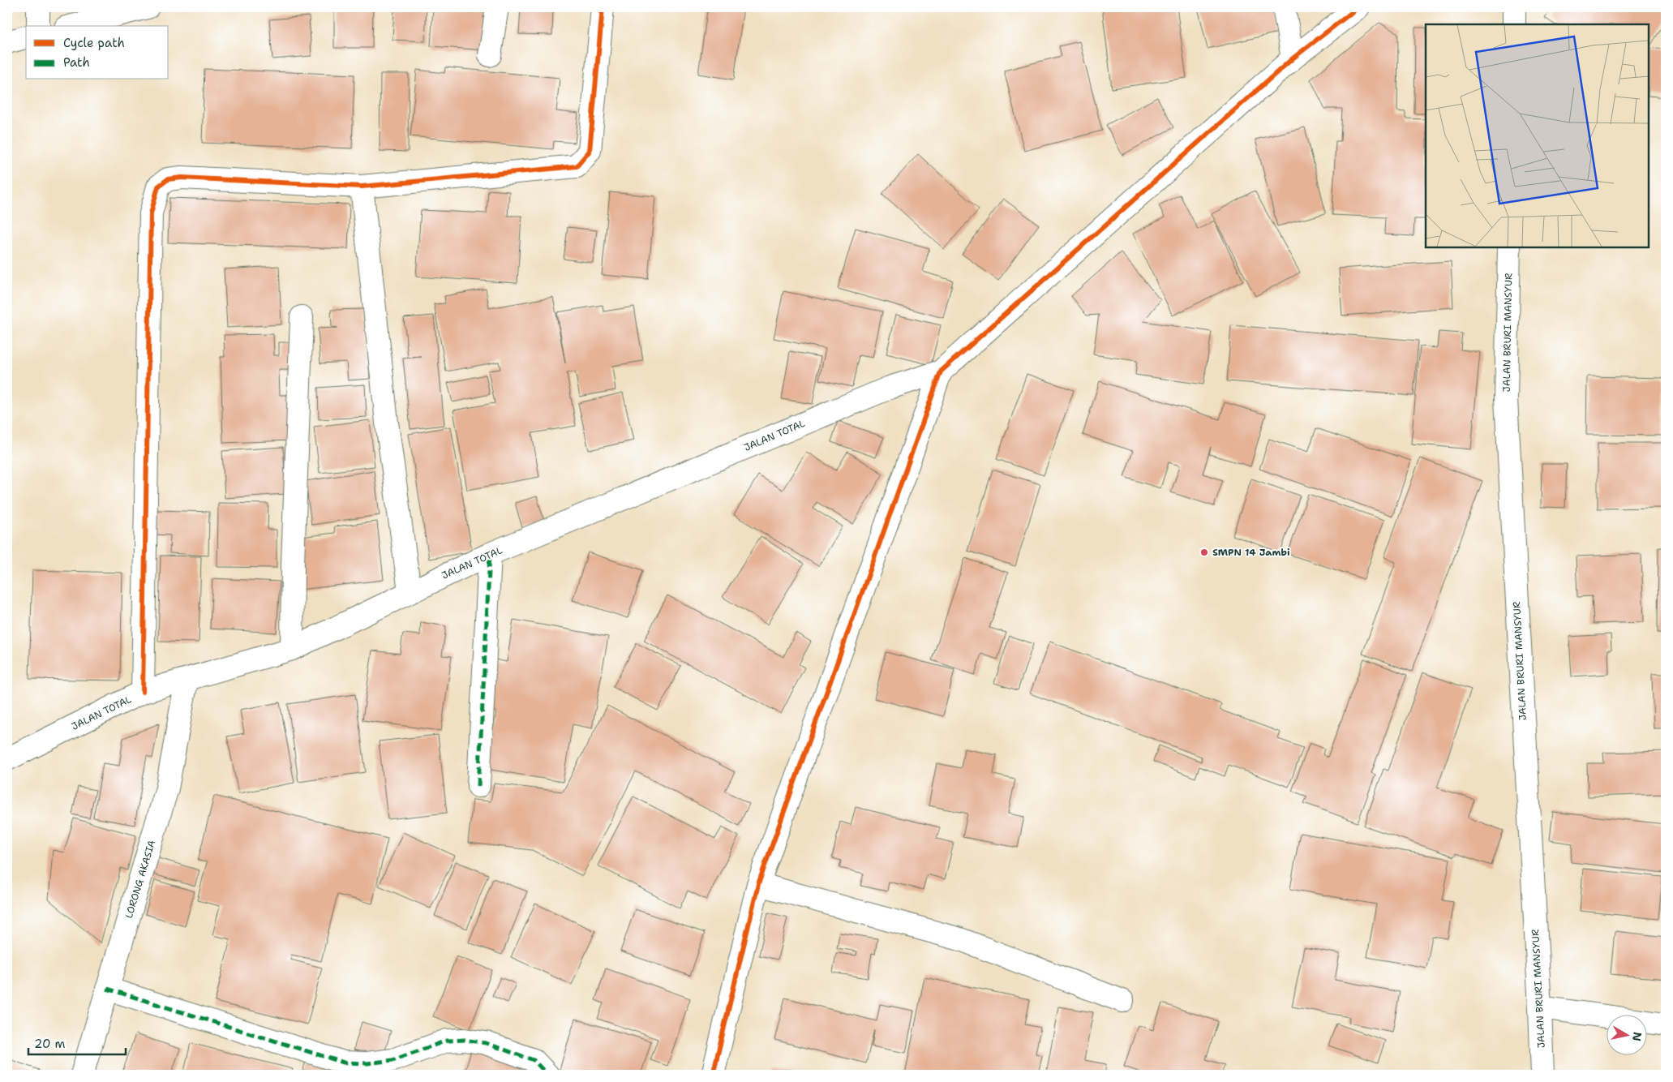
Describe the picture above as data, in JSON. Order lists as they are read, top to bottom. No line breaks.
{"streets":{"street":["JALAN BRURI MANSYUR","JALAN TOTAL","LORONG AKASIA"]},"crossings":[["JALAN TOTAL","LORONG AKASIA"]],"places":["SMPN 14 Jambi"],"legend":["Cycle path","Path"],"scale_bar":"20 m","north":"right"}
